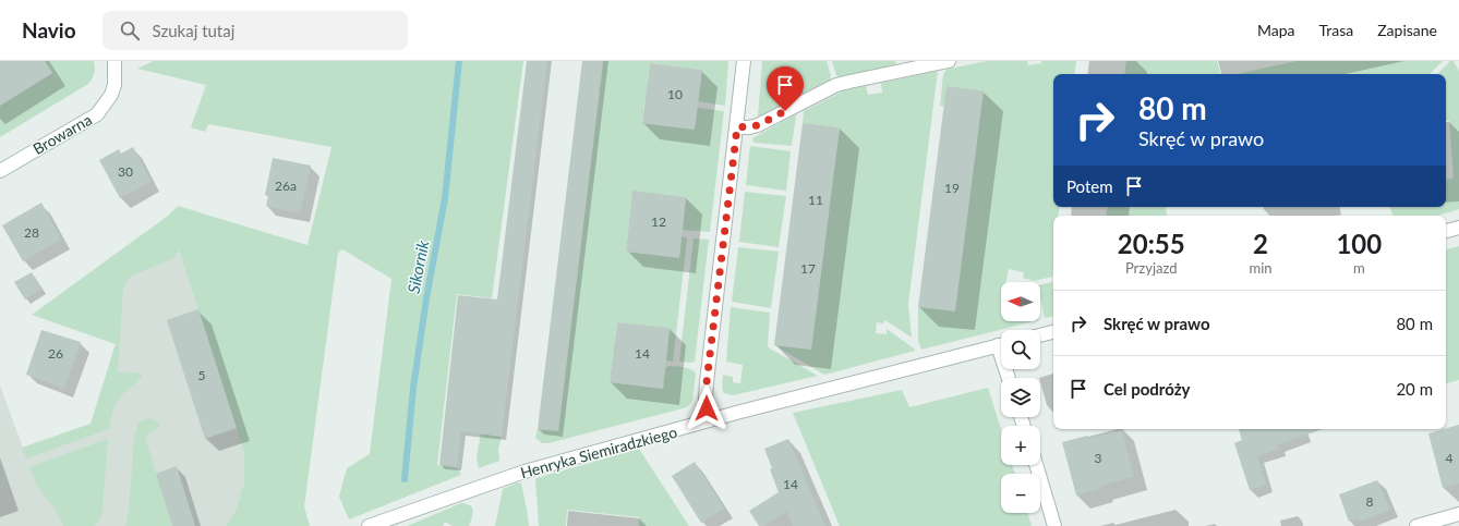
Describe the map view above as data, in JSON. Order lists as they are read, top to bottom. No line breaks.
{"streets":{"street":["Browarna","Henryka Siemiradzkiego"]},"water":["Sikornik"],"house_numbers":["10","30","26a","19","11","12","28","17","26","14","5","3","4","14","8"],"north":"left","page":{"header":"Navio","search":"Szukaj tutaj","nav":["Mapa","Trasa","Zapisane"],"turn":["80 m","Skręć w prawo"],"then":"Potem","eta":["20:55","Przyjazd","2","min","100","m"],"map_buttons":["+","−"],"list":[{"name":"Skręć w prawo","value":"80 m"},{"name":"Cel podróży","value":"20 m"}]}}
